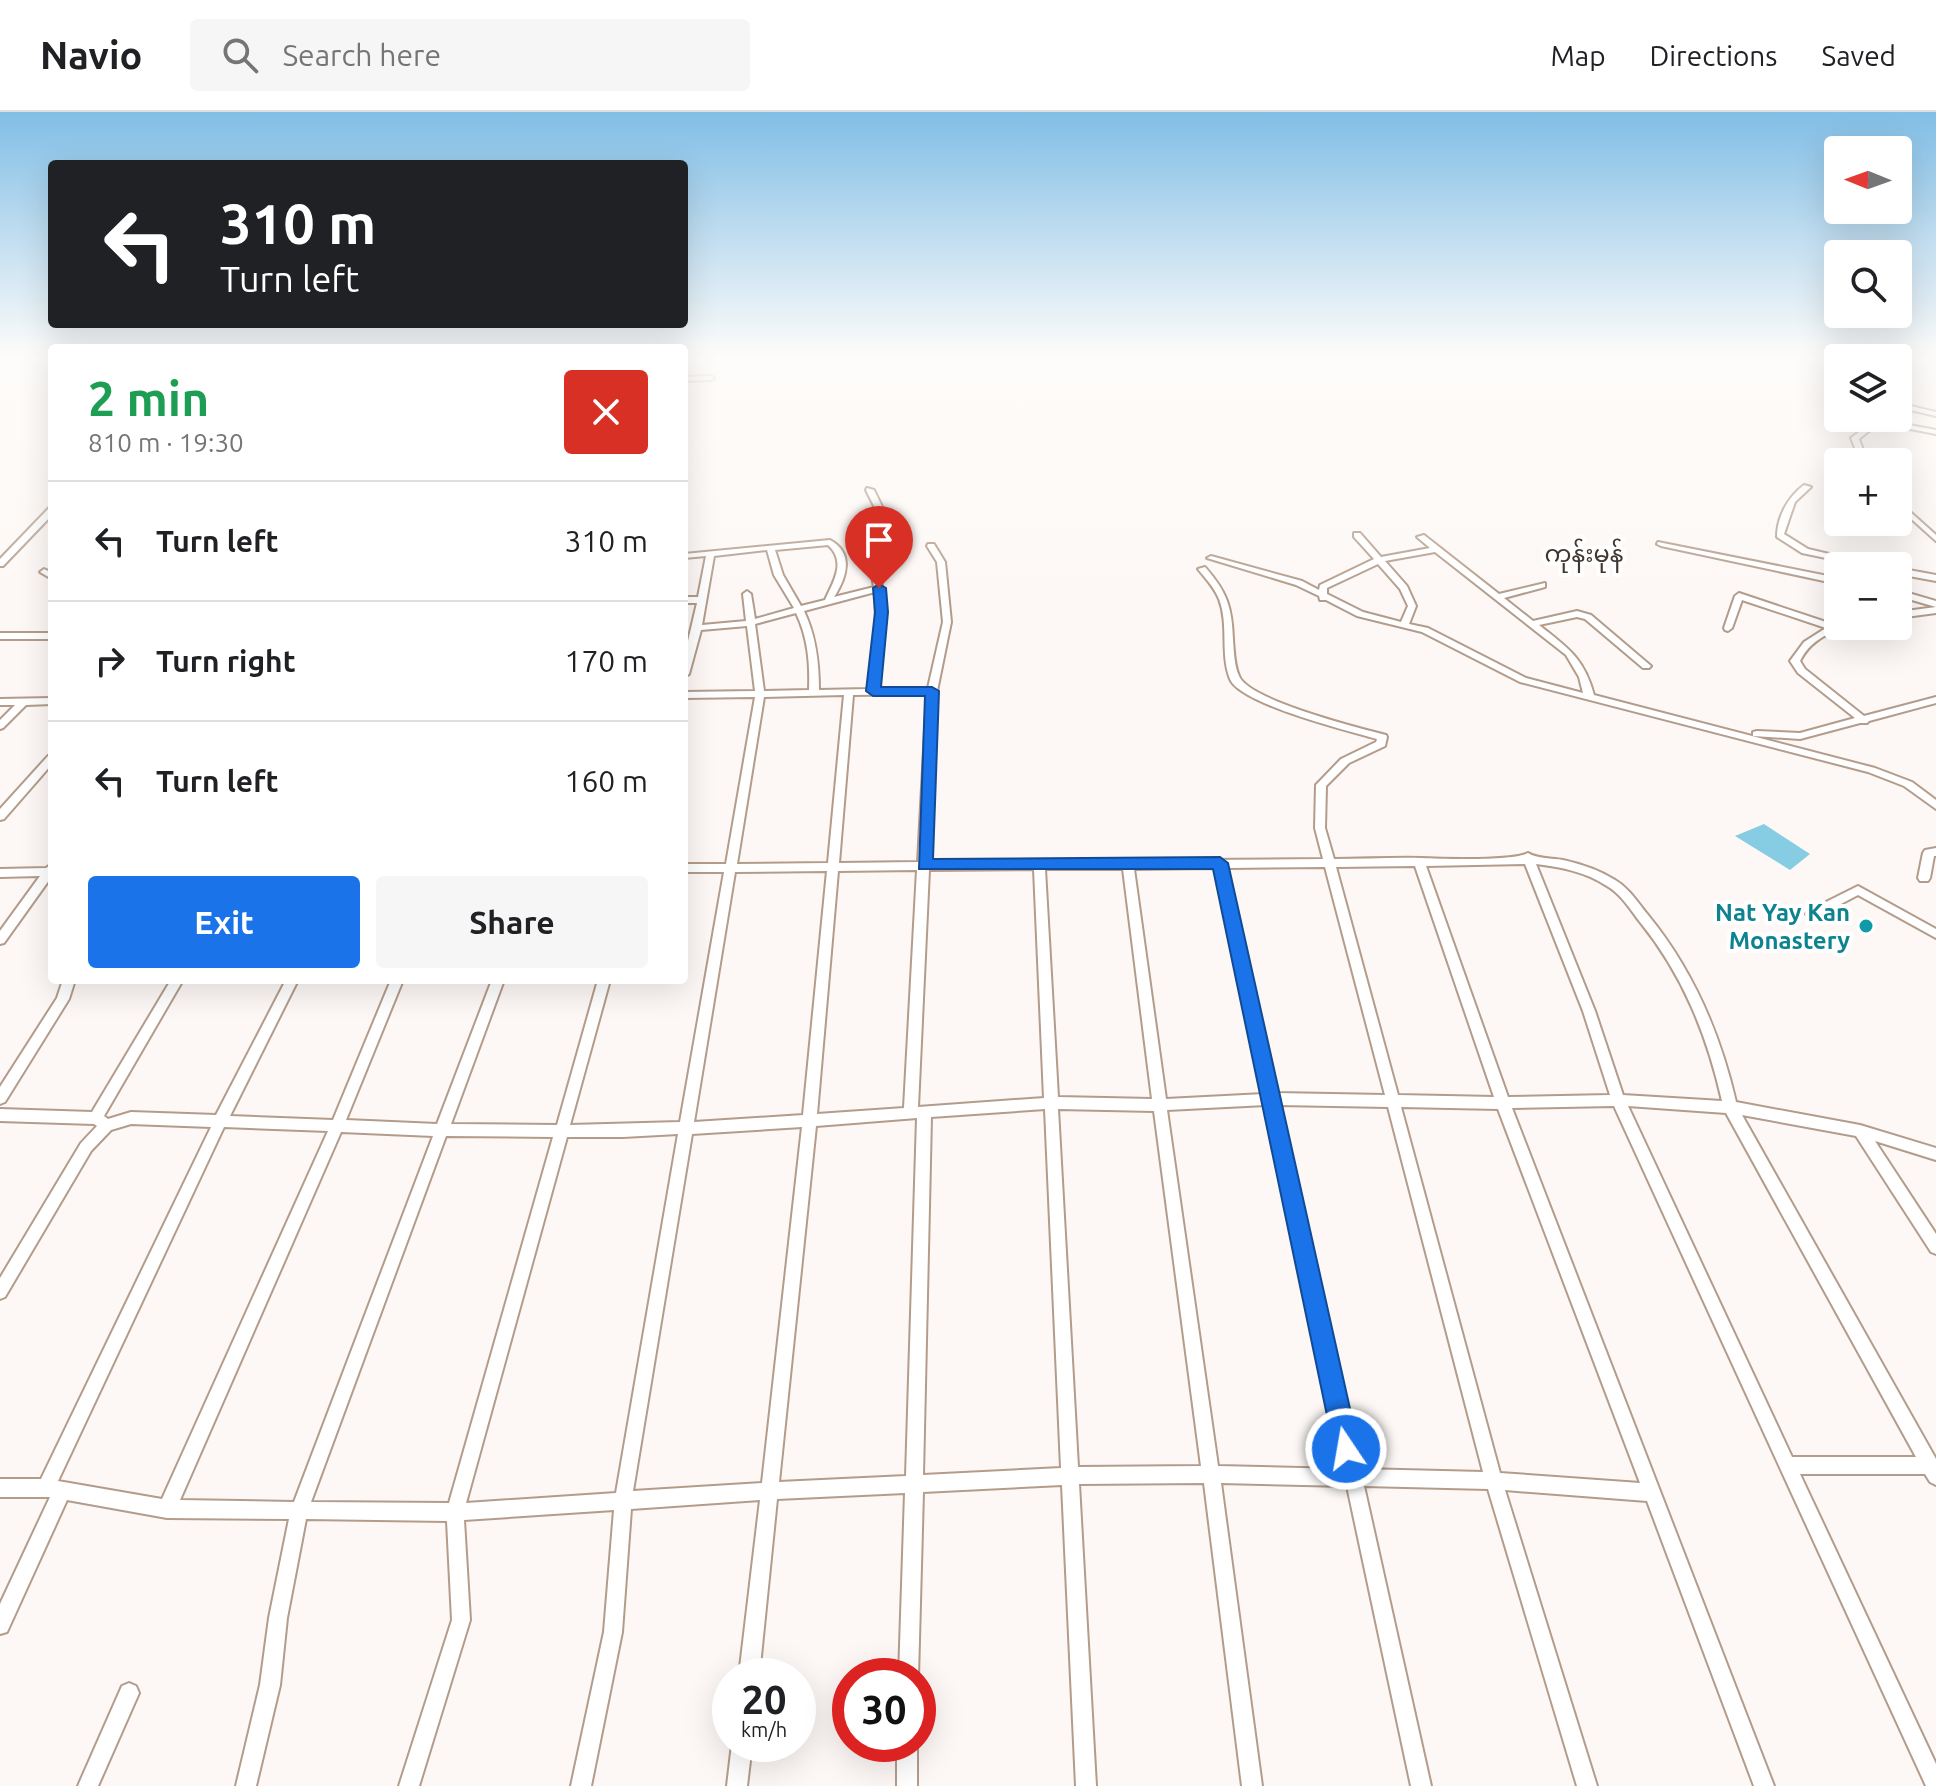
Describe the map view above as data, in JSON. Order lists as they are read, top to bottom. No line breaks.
{"districts":["ကုန်းမုန်"],"places":["Nat Yay Kan Monastery"],"north":"left","page":{"header":"Navio","search":"Search here","nav":["Map","Directions","Saved"],"map_buttons":["+","−"],"turn":["310 m","Turn left"],"heading":["2 min","810 m · 19:30"],"list":[{"name":"Turn left","value":"310 m"},{"name":"Turn right","value":"170 m"},{"name":"Turn left","value":"160 m"}],"buttons":["Exit","Share"],"speed":"20 km/h","limit":"30"}}
